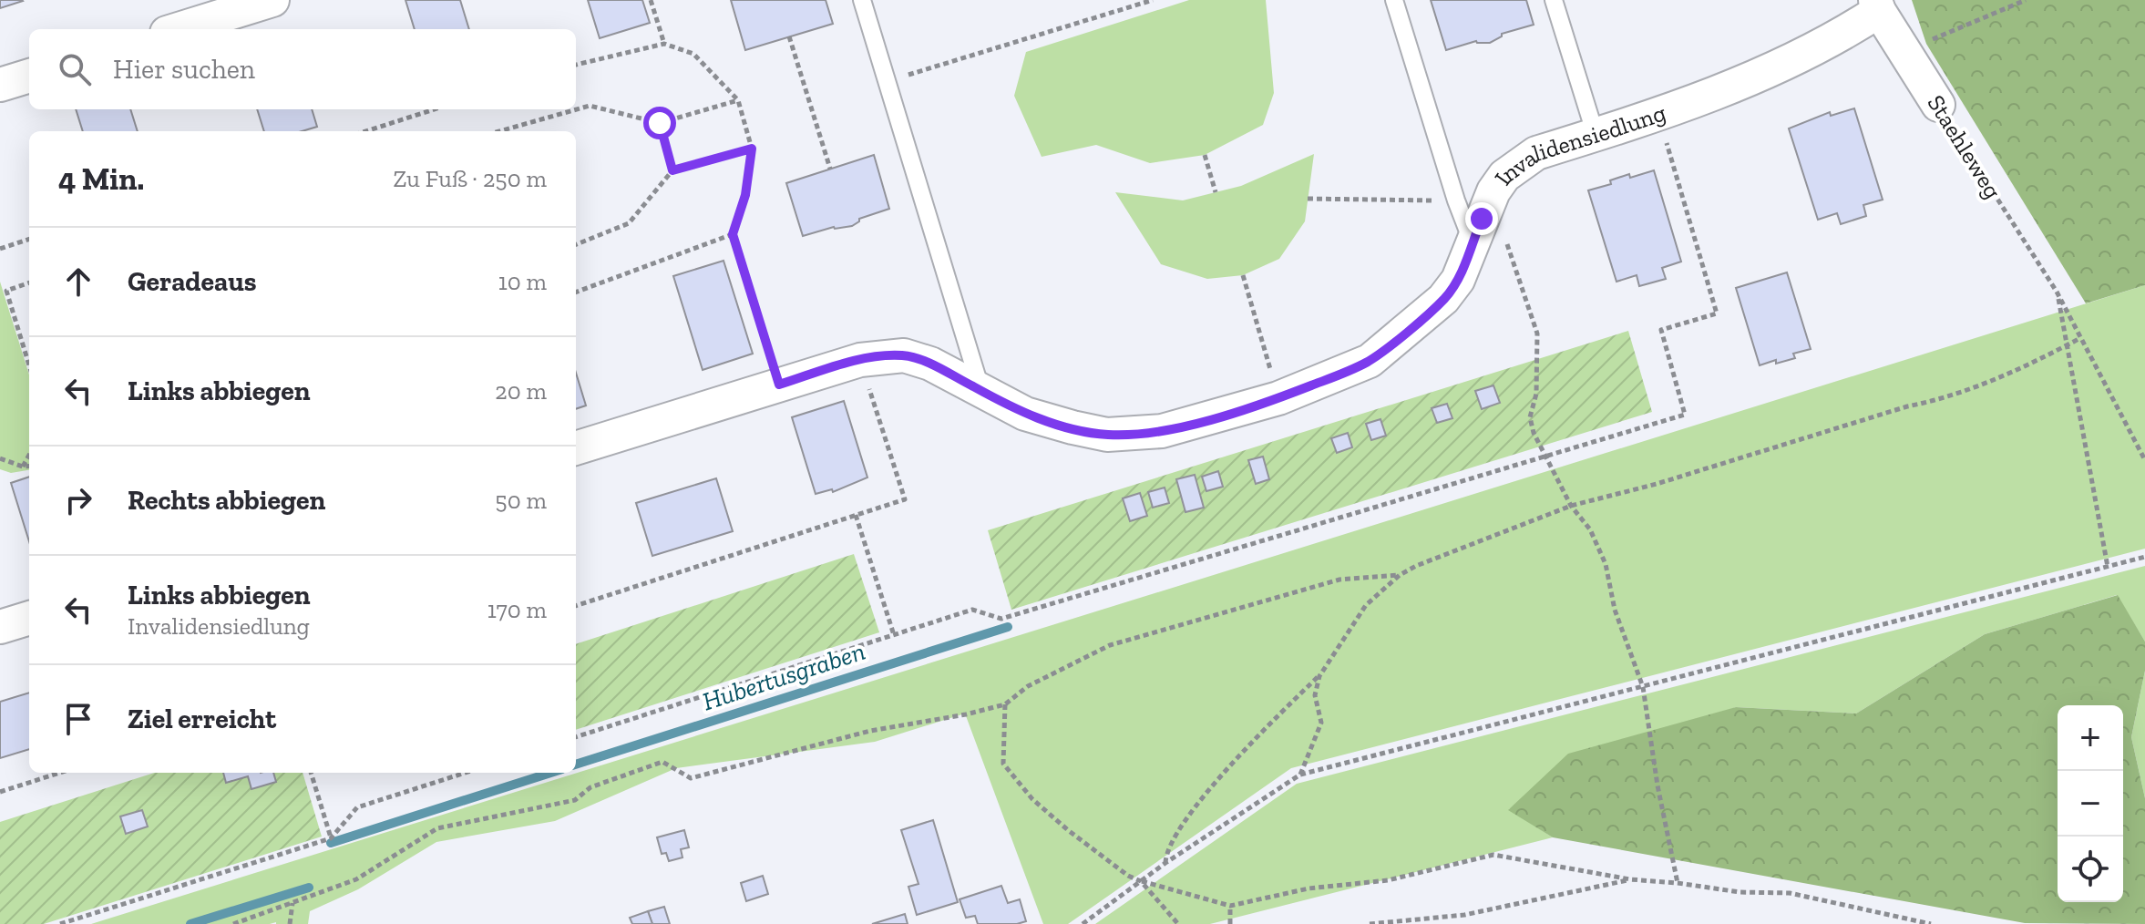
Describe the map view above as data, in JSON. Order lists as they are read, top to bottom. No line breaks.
{"streets":{"street":["Staehleweg","Invalidensiedlung"]},"crossings":[["Staehleweg","Invalidensiedlung"]],"water":["Hubertusgraben"],"page":{"search":"Hier suchen","heading":["4 Min.","Zu Fuß · 250 m"],"list":[["Geradeaus","10 m"],["Links abbiegen","20 m"],["Rechts abbiegen","50 m"],["Links abbiegen","Invalidensiedlung","170 m"],"Ziel erreicht"],"map_buttons":["+","−"]}}
